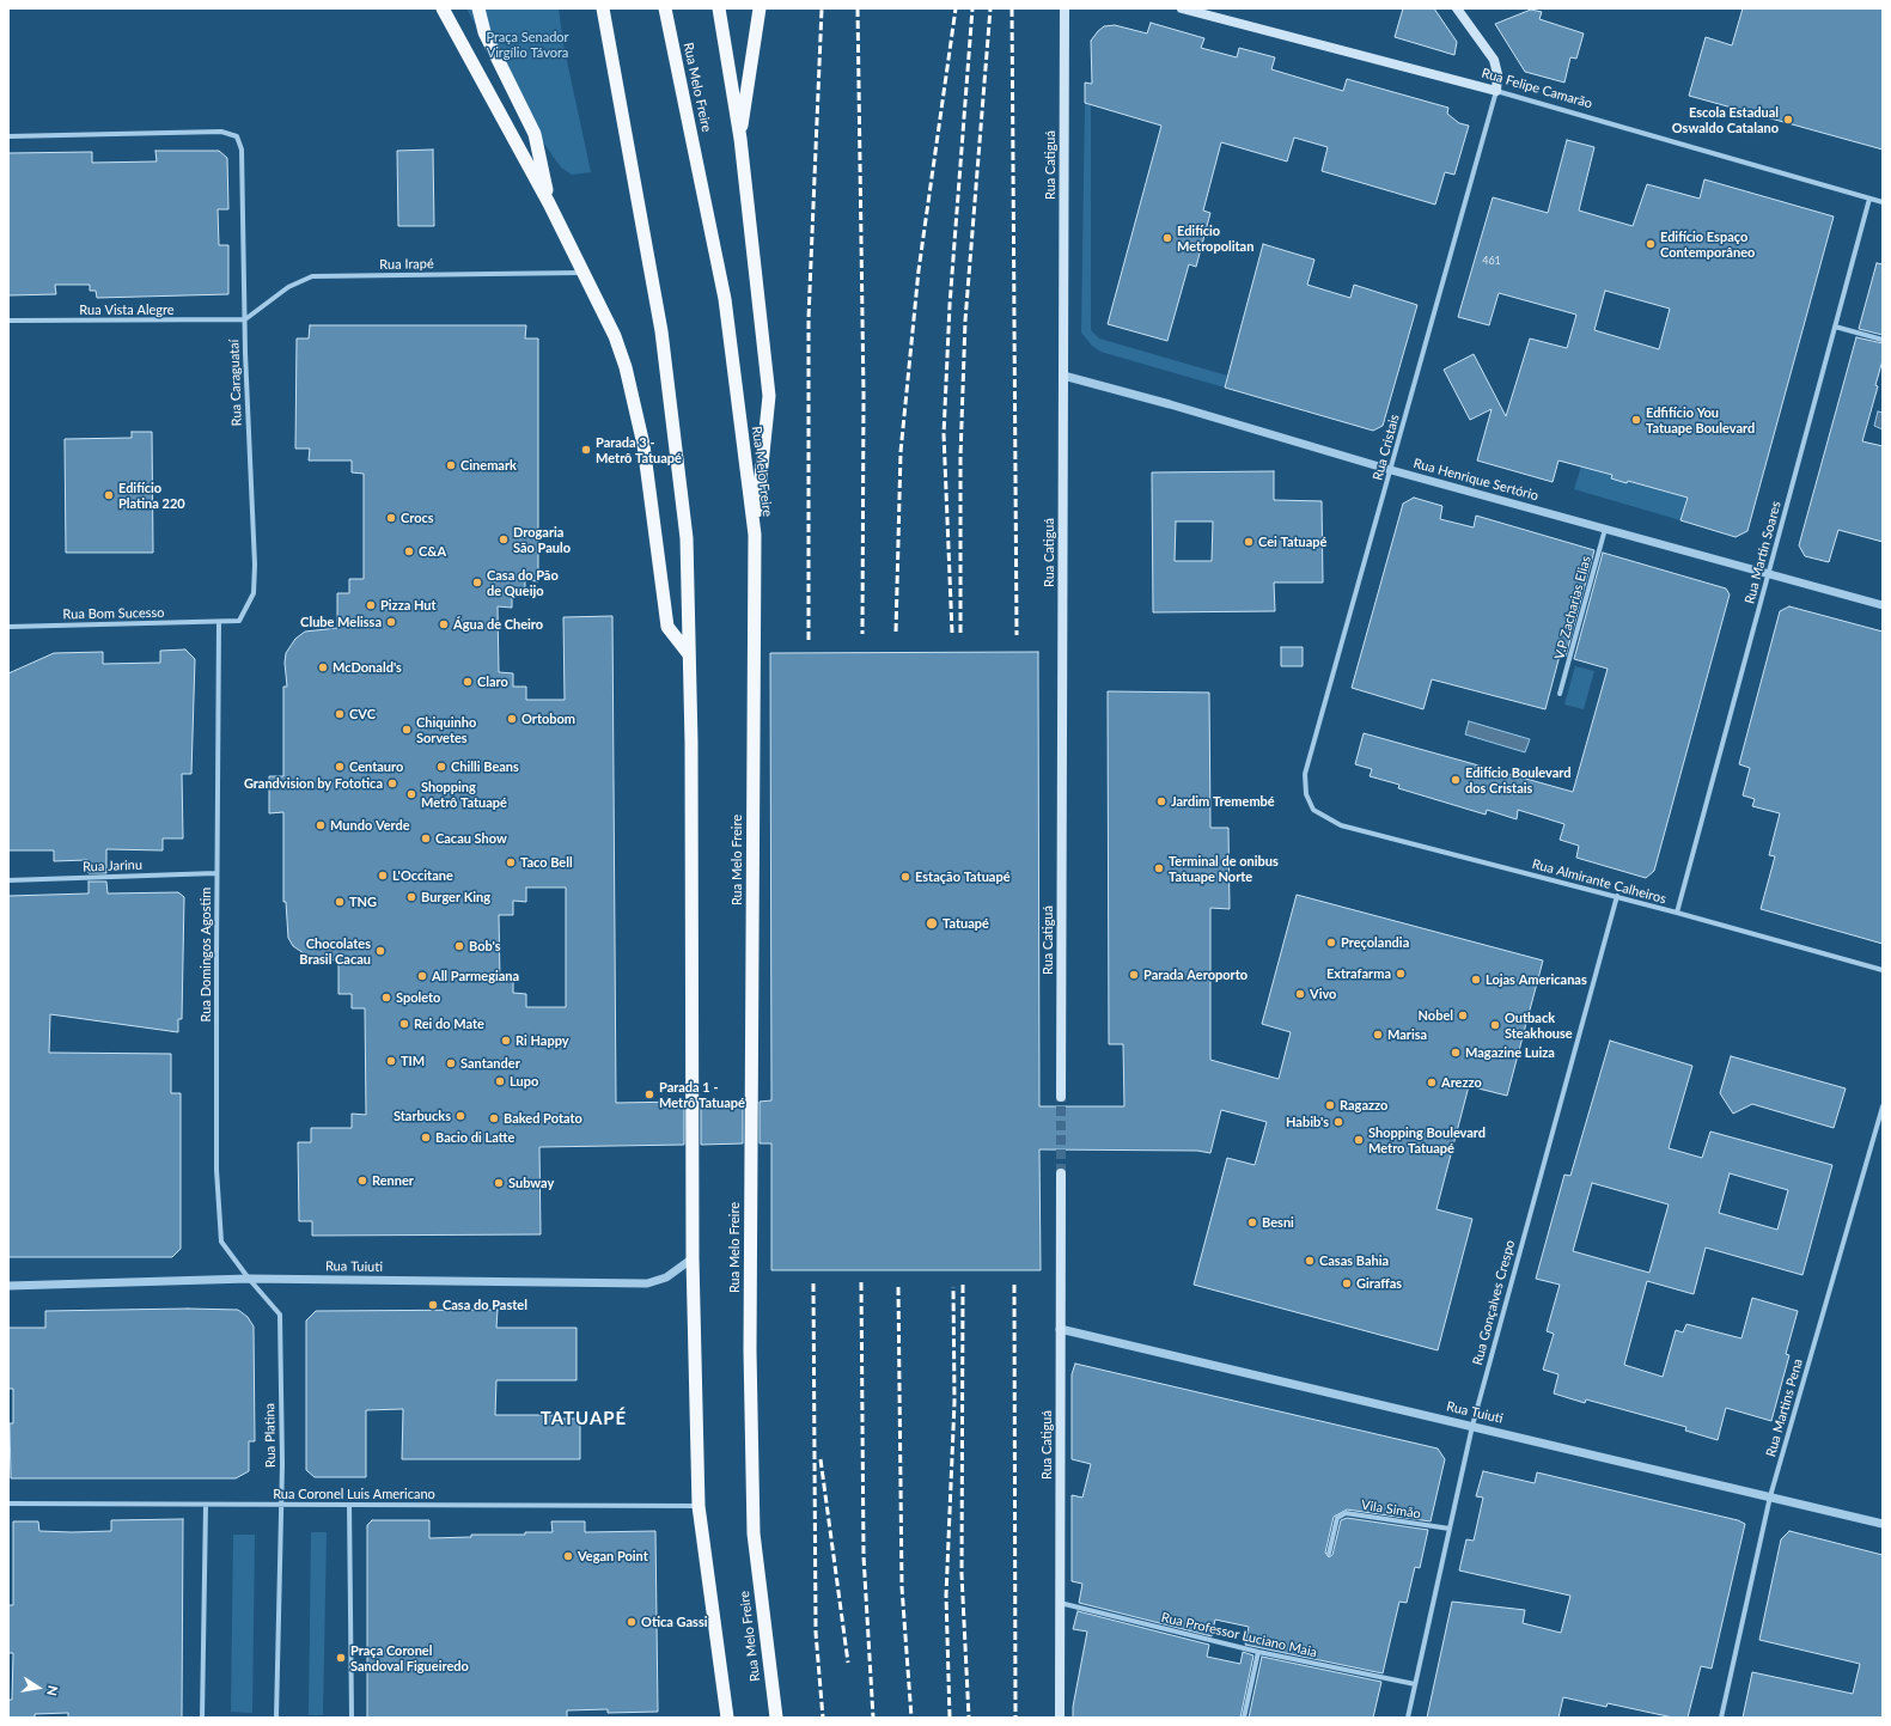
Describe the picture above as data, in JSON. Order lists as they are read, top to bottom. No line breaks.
{"streets":{"highway":["Rua Melo Freire"],"main road":["Rua Felipe Camarão","Rua Catiguá"],"street":["Rua Irapé","Rua Vista Alegre","Rua Caraguataí","Rua Cristais","Rua Henrique Sertório","Rua Martin Soares","V.P Zacharias Elias","Rua Bom Sucesso","Rua Jarinu","Rua Almirante Calheiros","Rua Domingos Agostim","Rua Tuiuti","Rua Gonçalves Crespo","Rua Martins Pena","Rua Platina","Rua Coronel Luis Americano","Vila Simão","Rua Professor Luciano Maia"]},"crossings":[["Rua Felipe Camarão","Rua Cristais"],["Rua Felipe Camarão","Rua Martin Soares"],["Rua Catiguá","Rua Henrique Sertório"],["Rua Catiguá","Rua Tuiuti"],["Rua Catiguá","Rua Professor Luciano Maia"],["Rua Irapé","Rua Vista Alegre"],["Rua Irapé","Rua Caraguataí"],["Rua Vista Alegre","Rua Caraguataí"],["Rua Caraguataí","Rua Bom Sucesso"],["Rua Caraguataí","Rua Domingos Agostim"],["Rua Cristais","Rua Henrique Sertório"],["Rua Cristais","Rua Almirante Calheiros"],["Rua Henrique Sertório","Rua Martin Soares"],["Rua Henrique Sertório","V.P Zacharias Elias"],["Rua Martin Soares","Rua Almirante Calheiros"],["Rua Bom Sucesso","Rua Domingos Agostim"],["Rua Jarinu","Rua Domingos Agostim"],["Rua Almirante Calheiros","Rua Gonçalves Crespo"],["Rua Domingos Agostim","Rua Tuiuti"],["Rua Domingos Agostim","Rua Platina"],["Rua Tuiuti","Rua Gonçalves Crespo"],["Rua Tuiuti","Rua Martins Pena"],["Rua Tuiuti","Rua Platina"],["Rua Gonçalves Crespo","Vila Simão"],["Rua Gonçalves Crespo","Rua Professor Luciano Maia"],["Rua Platina","Rua Coronel Luis Americano"]],"districts":["TATUAPÉ"],"parks":["Praça Senador Virgílio Távora"],"places":["Escola Estadual Oswaldo Catalano","Edifício Metropolitan","Edifício Espaço Contemporâneo","Edfifício You Tatuape Boulevard","Parada 3 - Metrô Tatuapé","Cinemark","Edifício Platina 220","Crocs","Drogaria São Paulo","Cei Tatuapé","C&A","Casa do Pão de Queijo","Pizza Hut","Clube Melissa","Água de Cheiro","McDonald's","Claro","CVC","Ortobom","Chiquinho Sorvetes","Centauro","Chilli Beans","Edifício Boulevard dos Cristais","Grandvision by Fototica","Shopping Metrô Tatuapé","Jardim Tremembé","Mundo Verde","Cacau Show","Taco Bell","Terminal de onibus Tatuape Norte","L'Occitane","Estação Tatuapé","Burger King","TNG","Tatuapé","Preçolandia","Bob's","Chocolates Brasil Cacau","Extrafarma","Parada Aeroporto","All Parmegiana","Lojas Americanas","Vivo","Spoleto","Nobel","Rei do Mate","Outback Steakhouse","Marisa","Ri Happy","Magazine Luiza","TIM","Santander","Lupo","Arezzo","Parada 1 - Metrô Tatuapé","Ragazzo","Starbucks","Baked Potato","Habib's","Bacio di Latte","Shopping Boulevard Metro Tatuapé","Renner","Subway","Besni","Casas Bahia","Giraffas","Casa do Pastel","Vegan Point","Otica Gassi","Praça Coronel Sandoval Figueiredo"],"house_numbers":["461"],"north":"right"}
